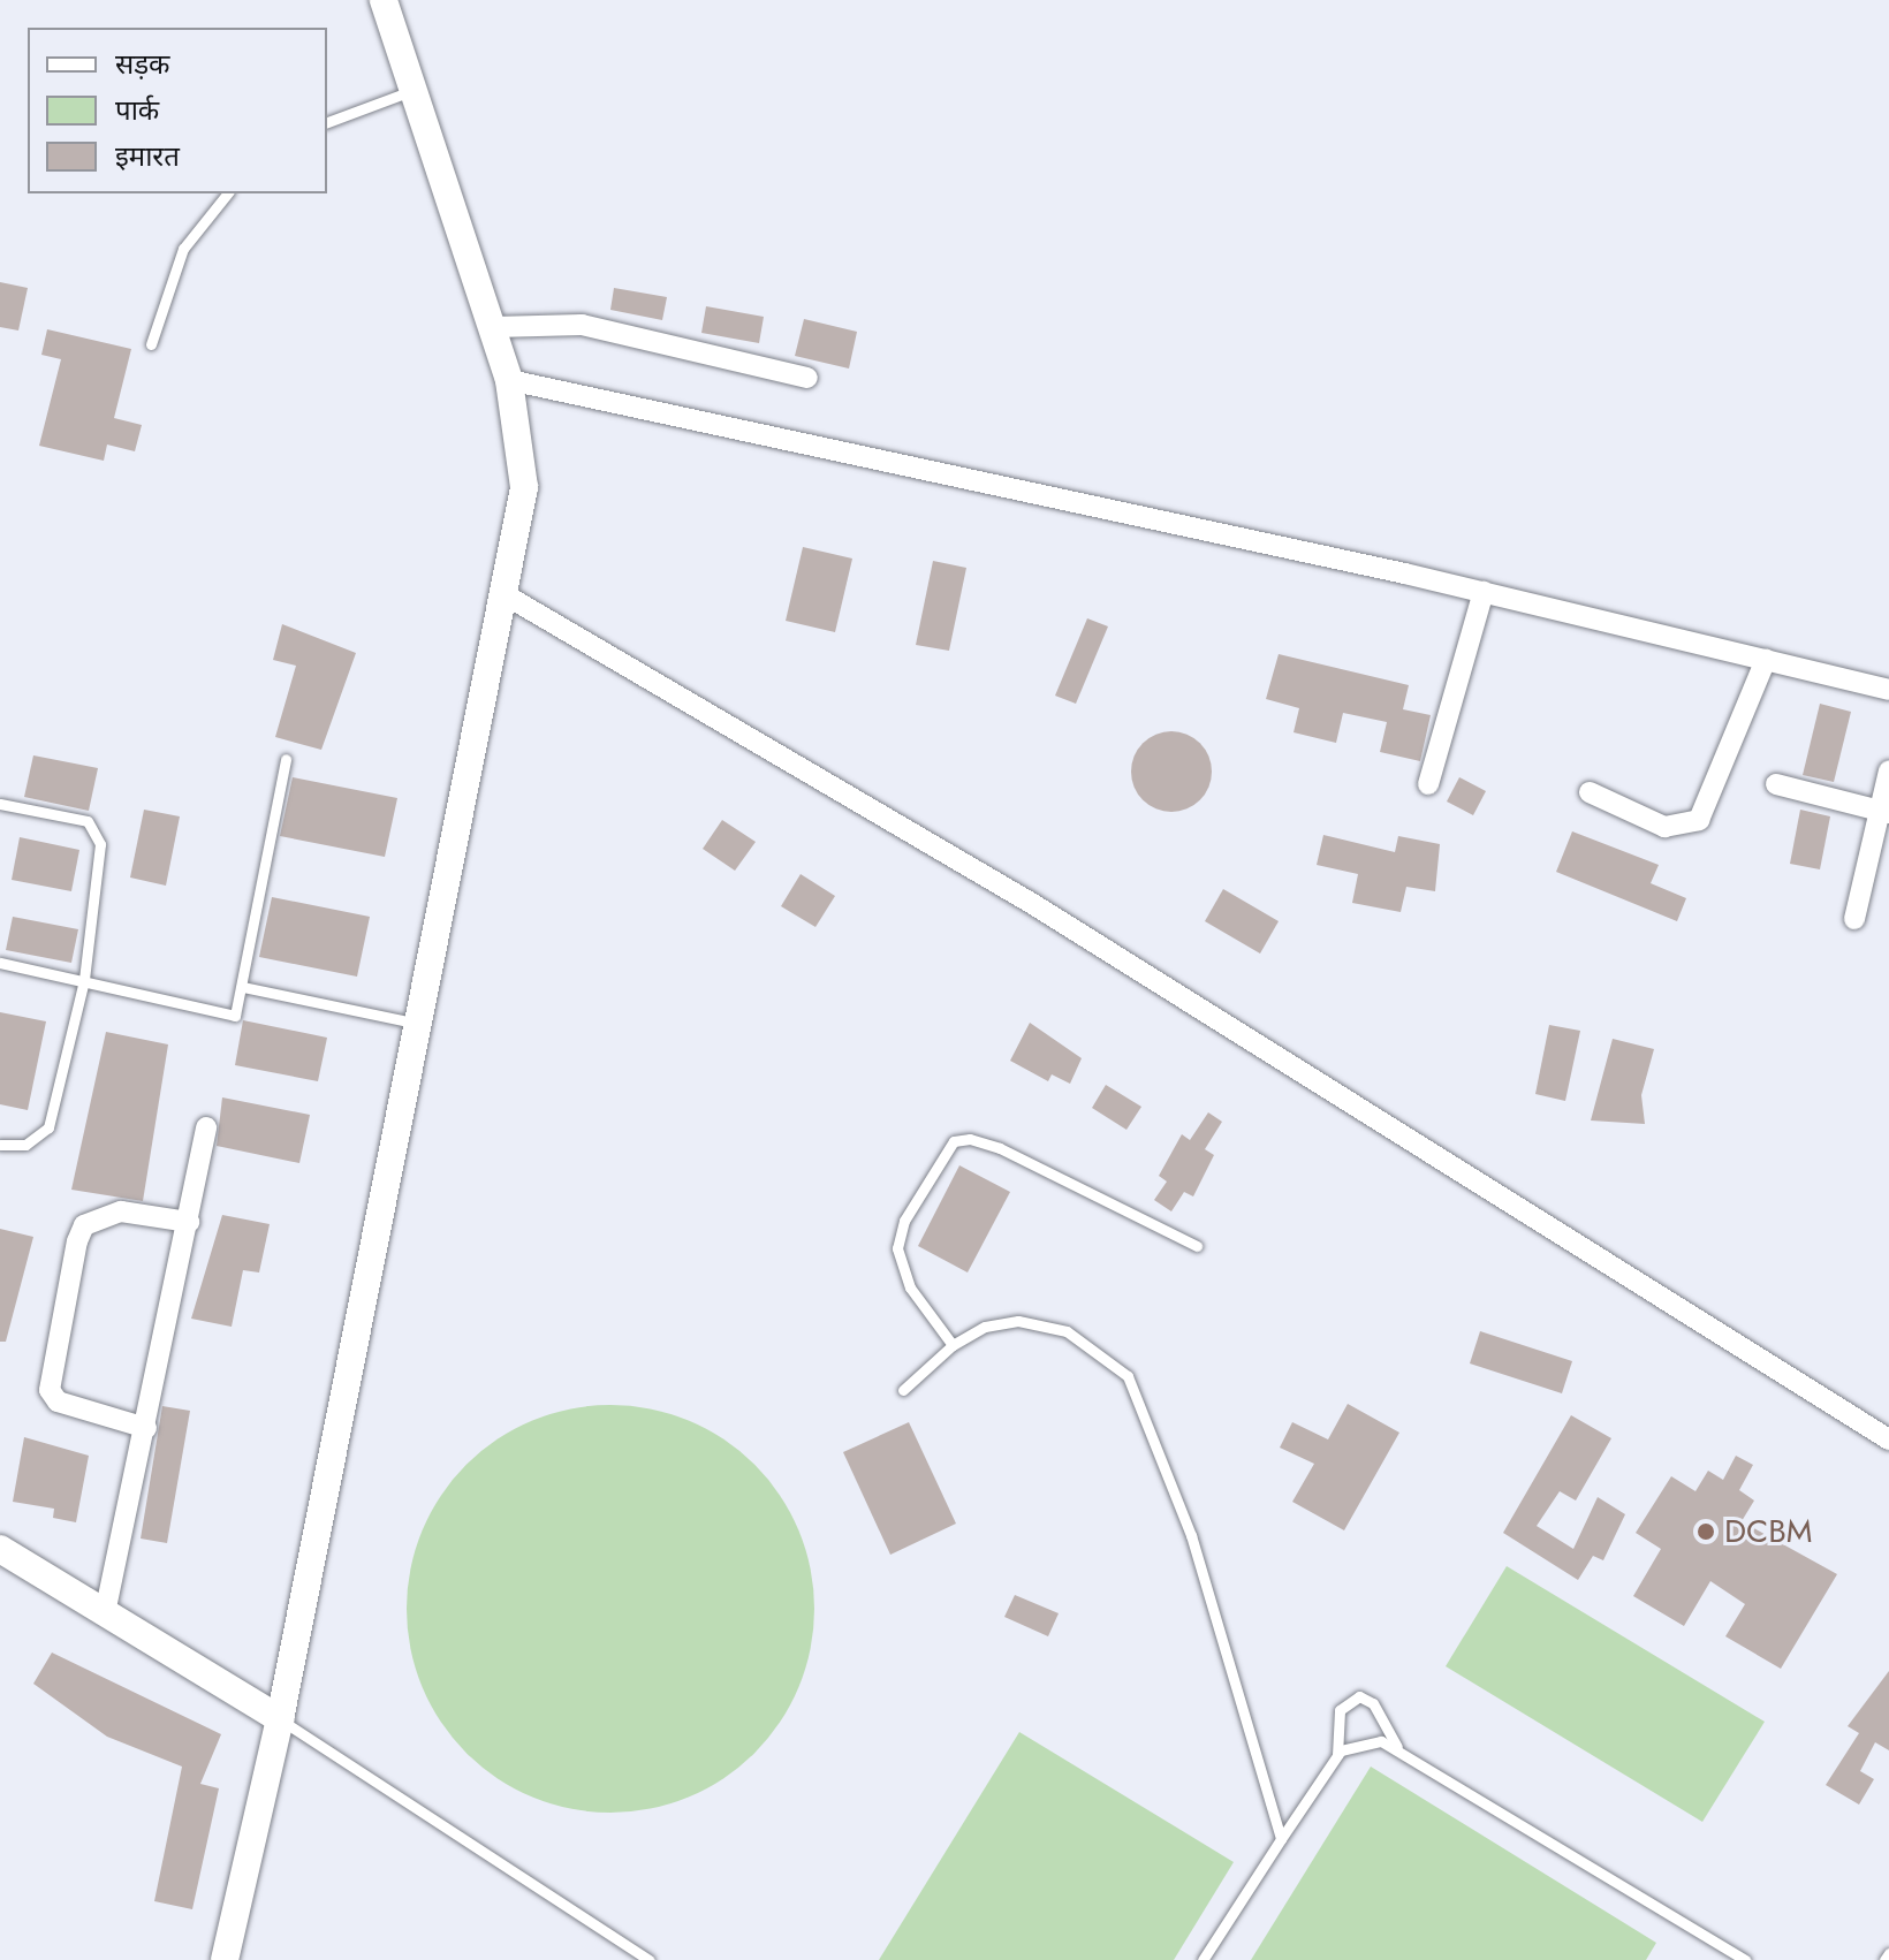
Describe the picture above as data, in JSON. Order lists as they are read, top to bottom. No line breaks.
{"places":["DCBM"],"legend":["सड़क","पार्क","इमारत"]}
